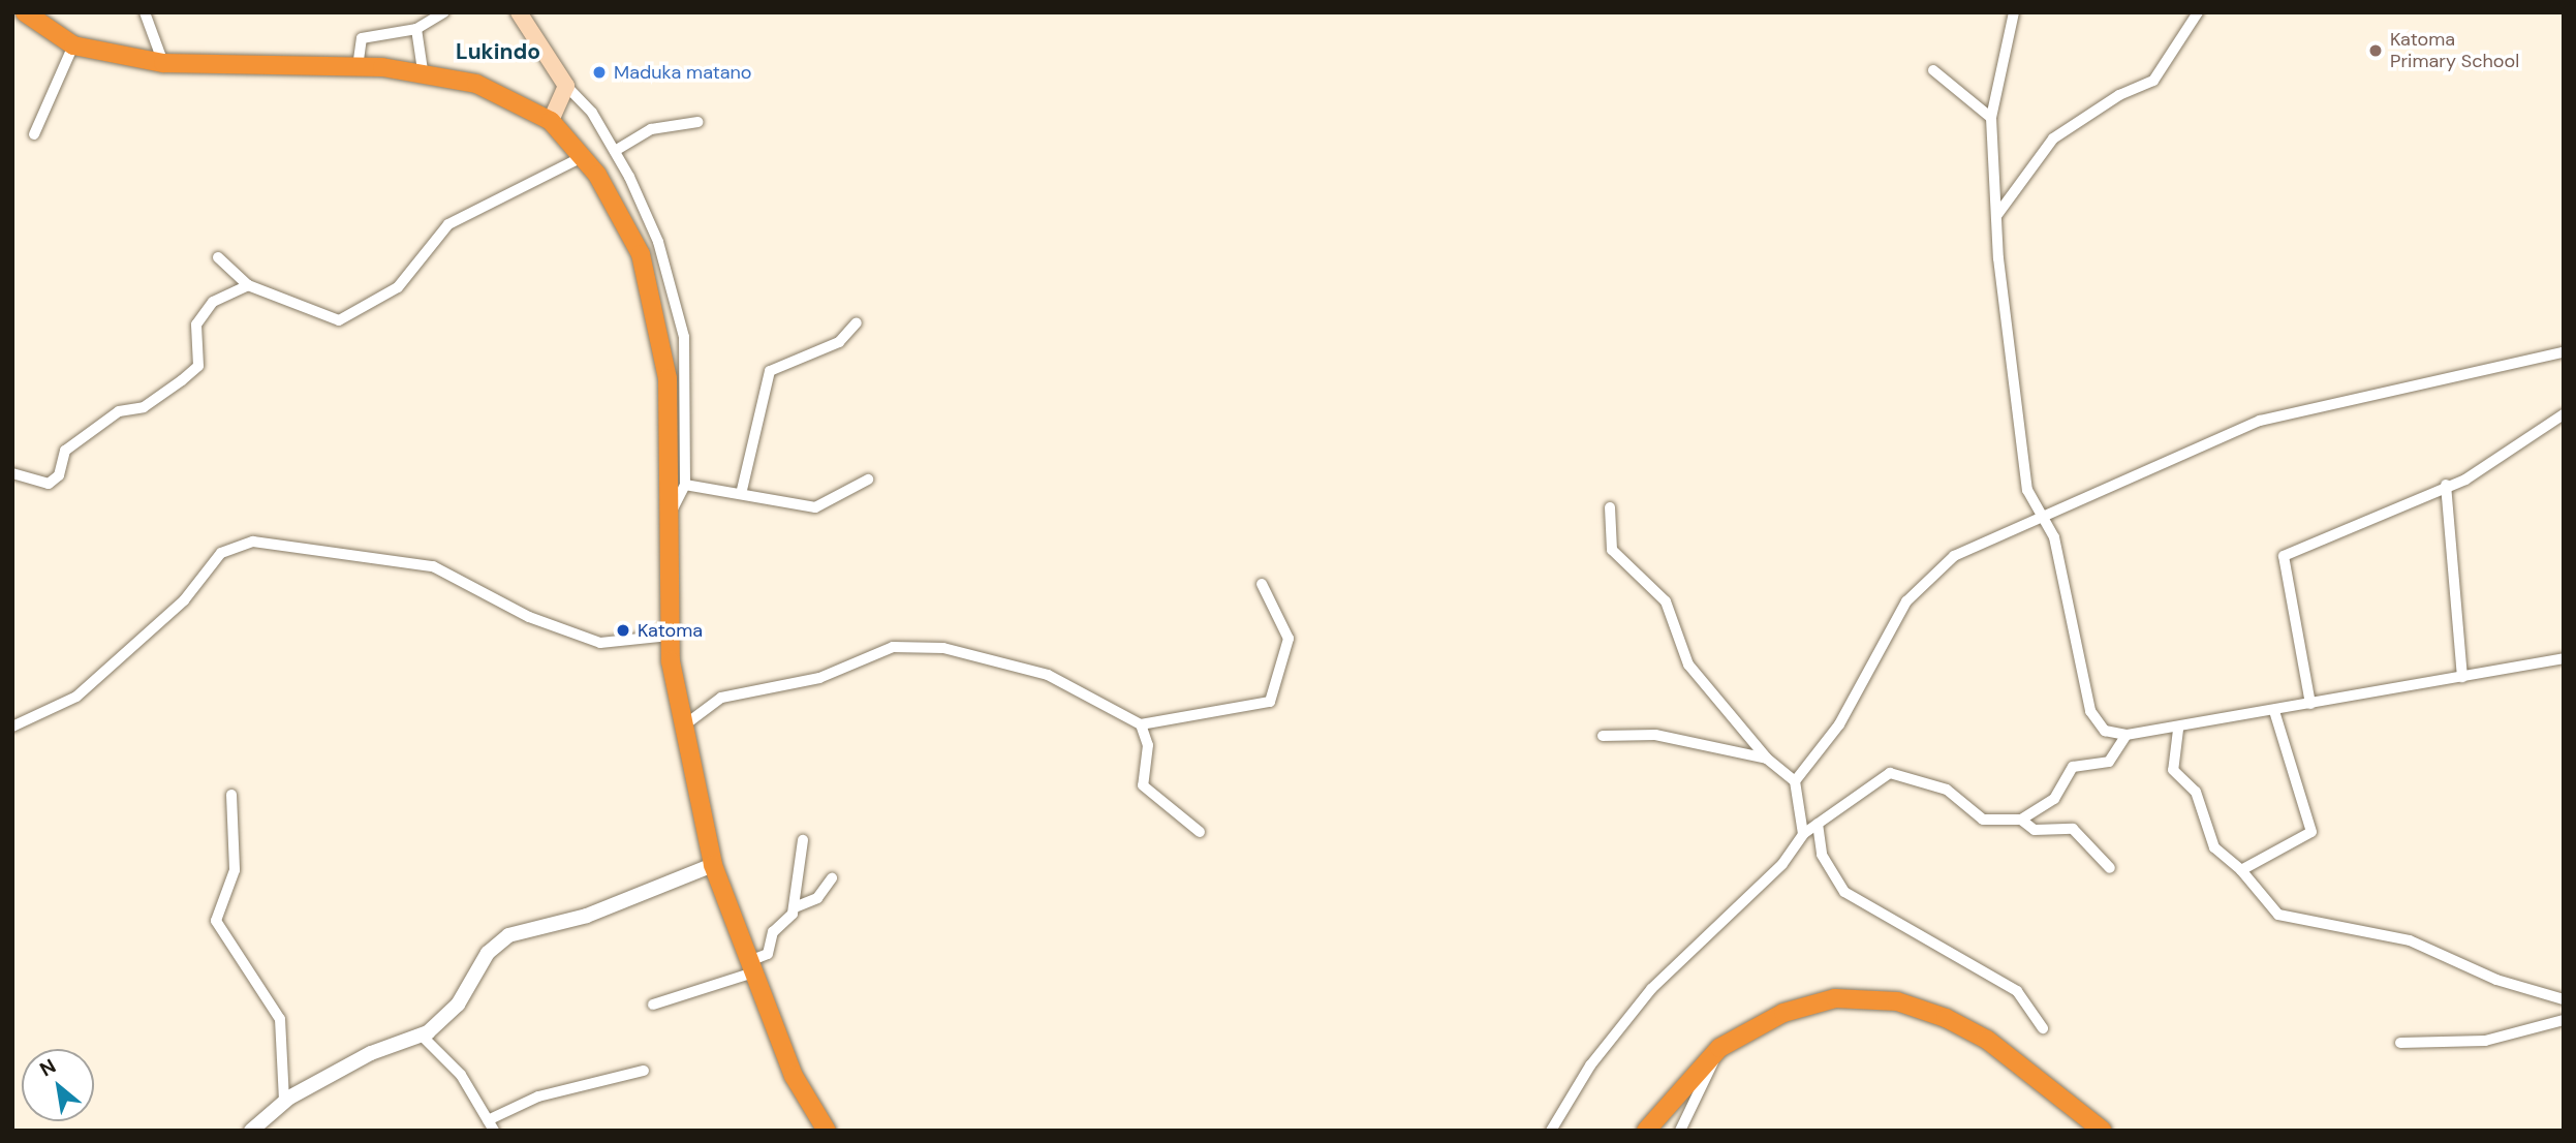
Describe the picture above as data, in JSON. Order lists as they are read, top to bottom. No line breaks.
{"districts":["Lukindo"],"places":["Katoma Primary School","Maduka matano","Katoma"],"north":"top left"}
